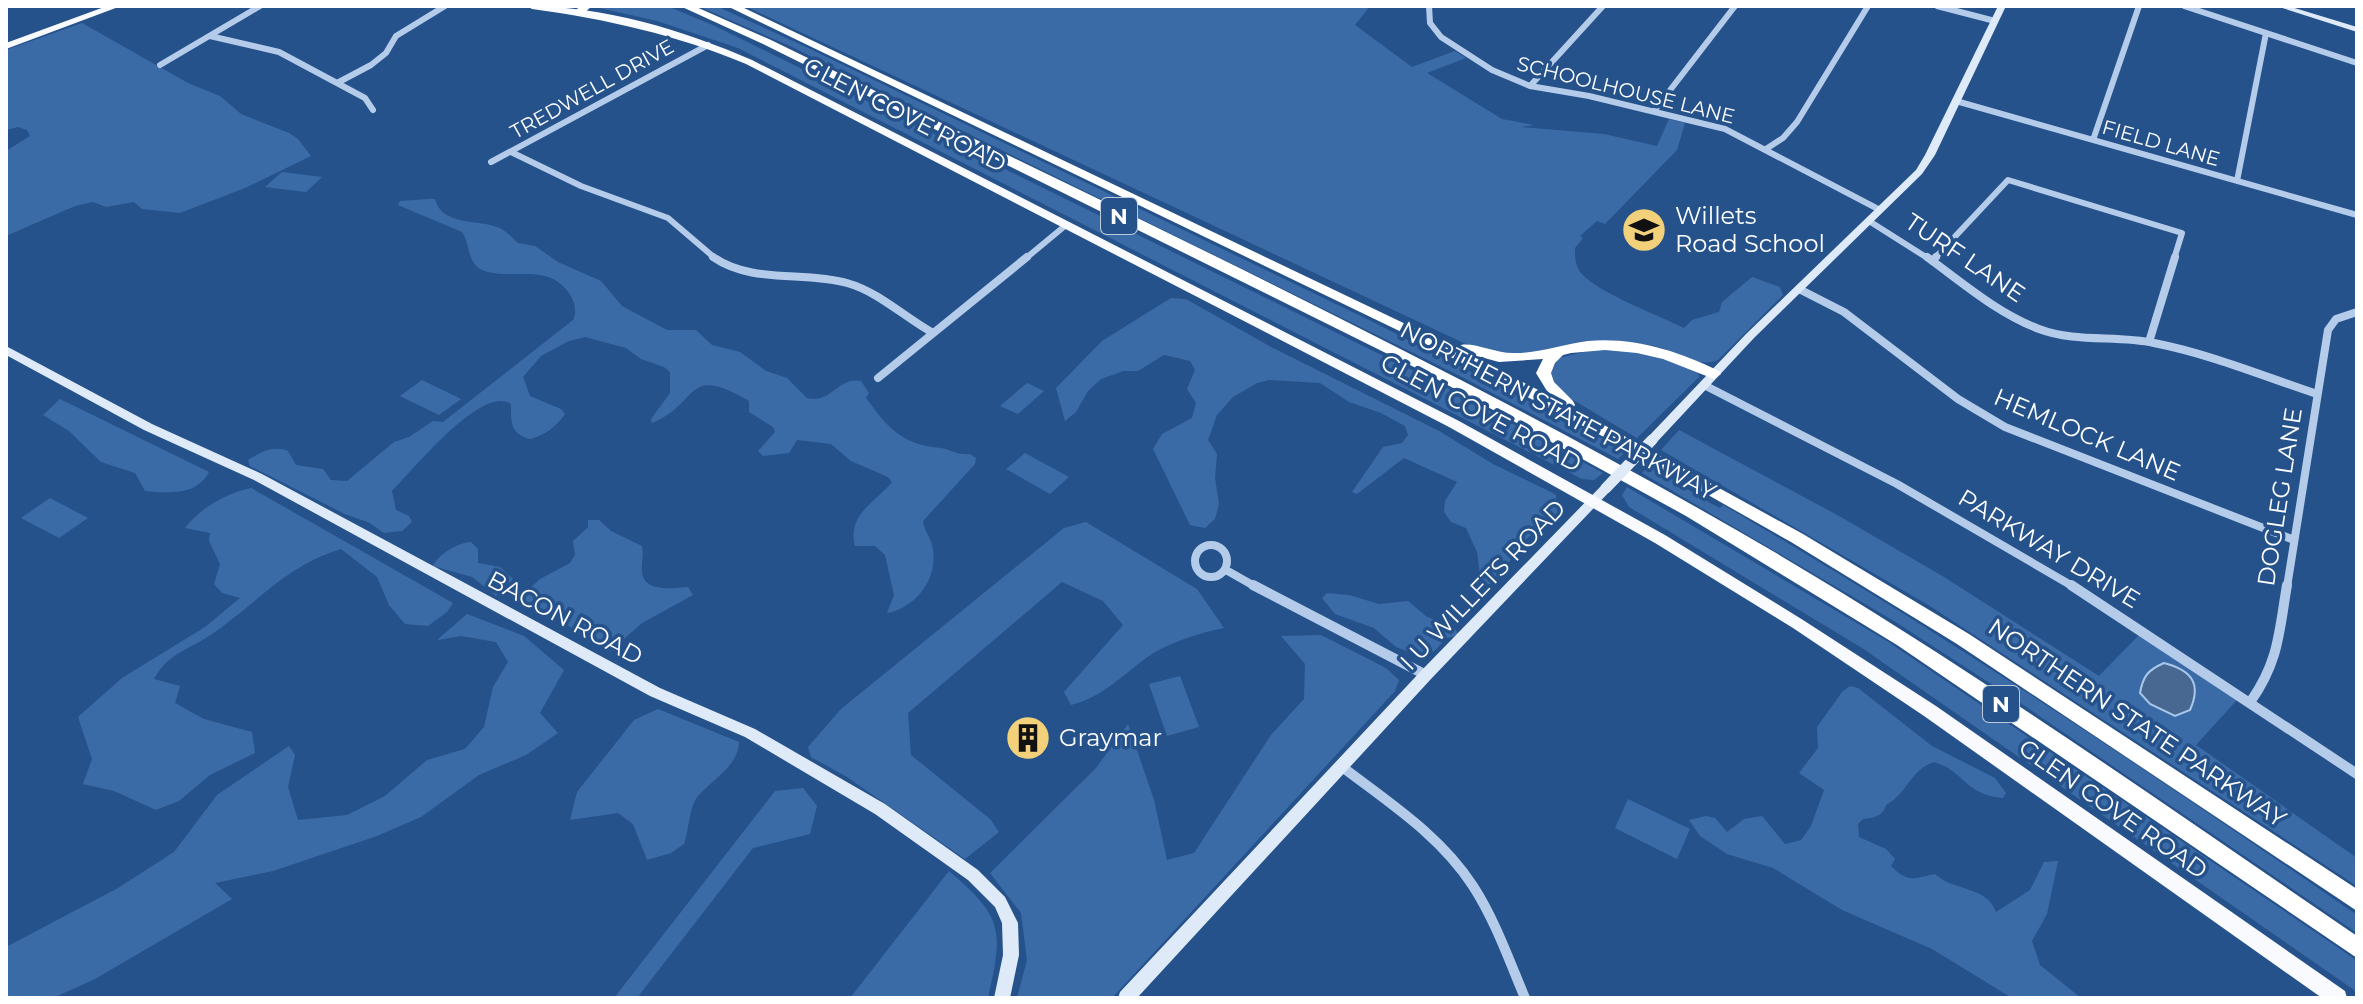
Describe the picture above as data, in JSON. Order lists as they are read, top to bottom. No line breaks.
{"streets":{"highway":["N","NORTHERN STATE PARKWAY"],"main road":["GLEN COVE ROAD"],"street":["TREDWELL DRIVE","SCHOOLHOUSE LANE","FIELD LANE","TURF LANE","HEMLOCK LANE","DOGLEG LANE","PARKWAY DRIVE","I U WILLETS ROAD","BACON ROAD"]},"crossings":[["TREDWELL DRIVE","GLEN COVE ROAD"],["SCHOOLHOUSE LANE","I U WILLETS ROAD"],["GLEN COVE ROAD","I U WILLETS ROAD"],["FIELD LANE","I U WILLETS ROAD"],["TURF LANE","DOGLEG LANE"],["TURF LANE","I U WILLETS ROAD"],["HEMLOCK LANE","DOGLEG LANE"],["HEMLOCK LANE","I U WILLETS ROAD"],["DOGLEG LANE","PARKWAY DRIVE"],["PARKWAY DRIVE","I U WILLETS ROAD"]],"places":{"school or university":["Willets Road School"],"building":["Graymar"]}}
